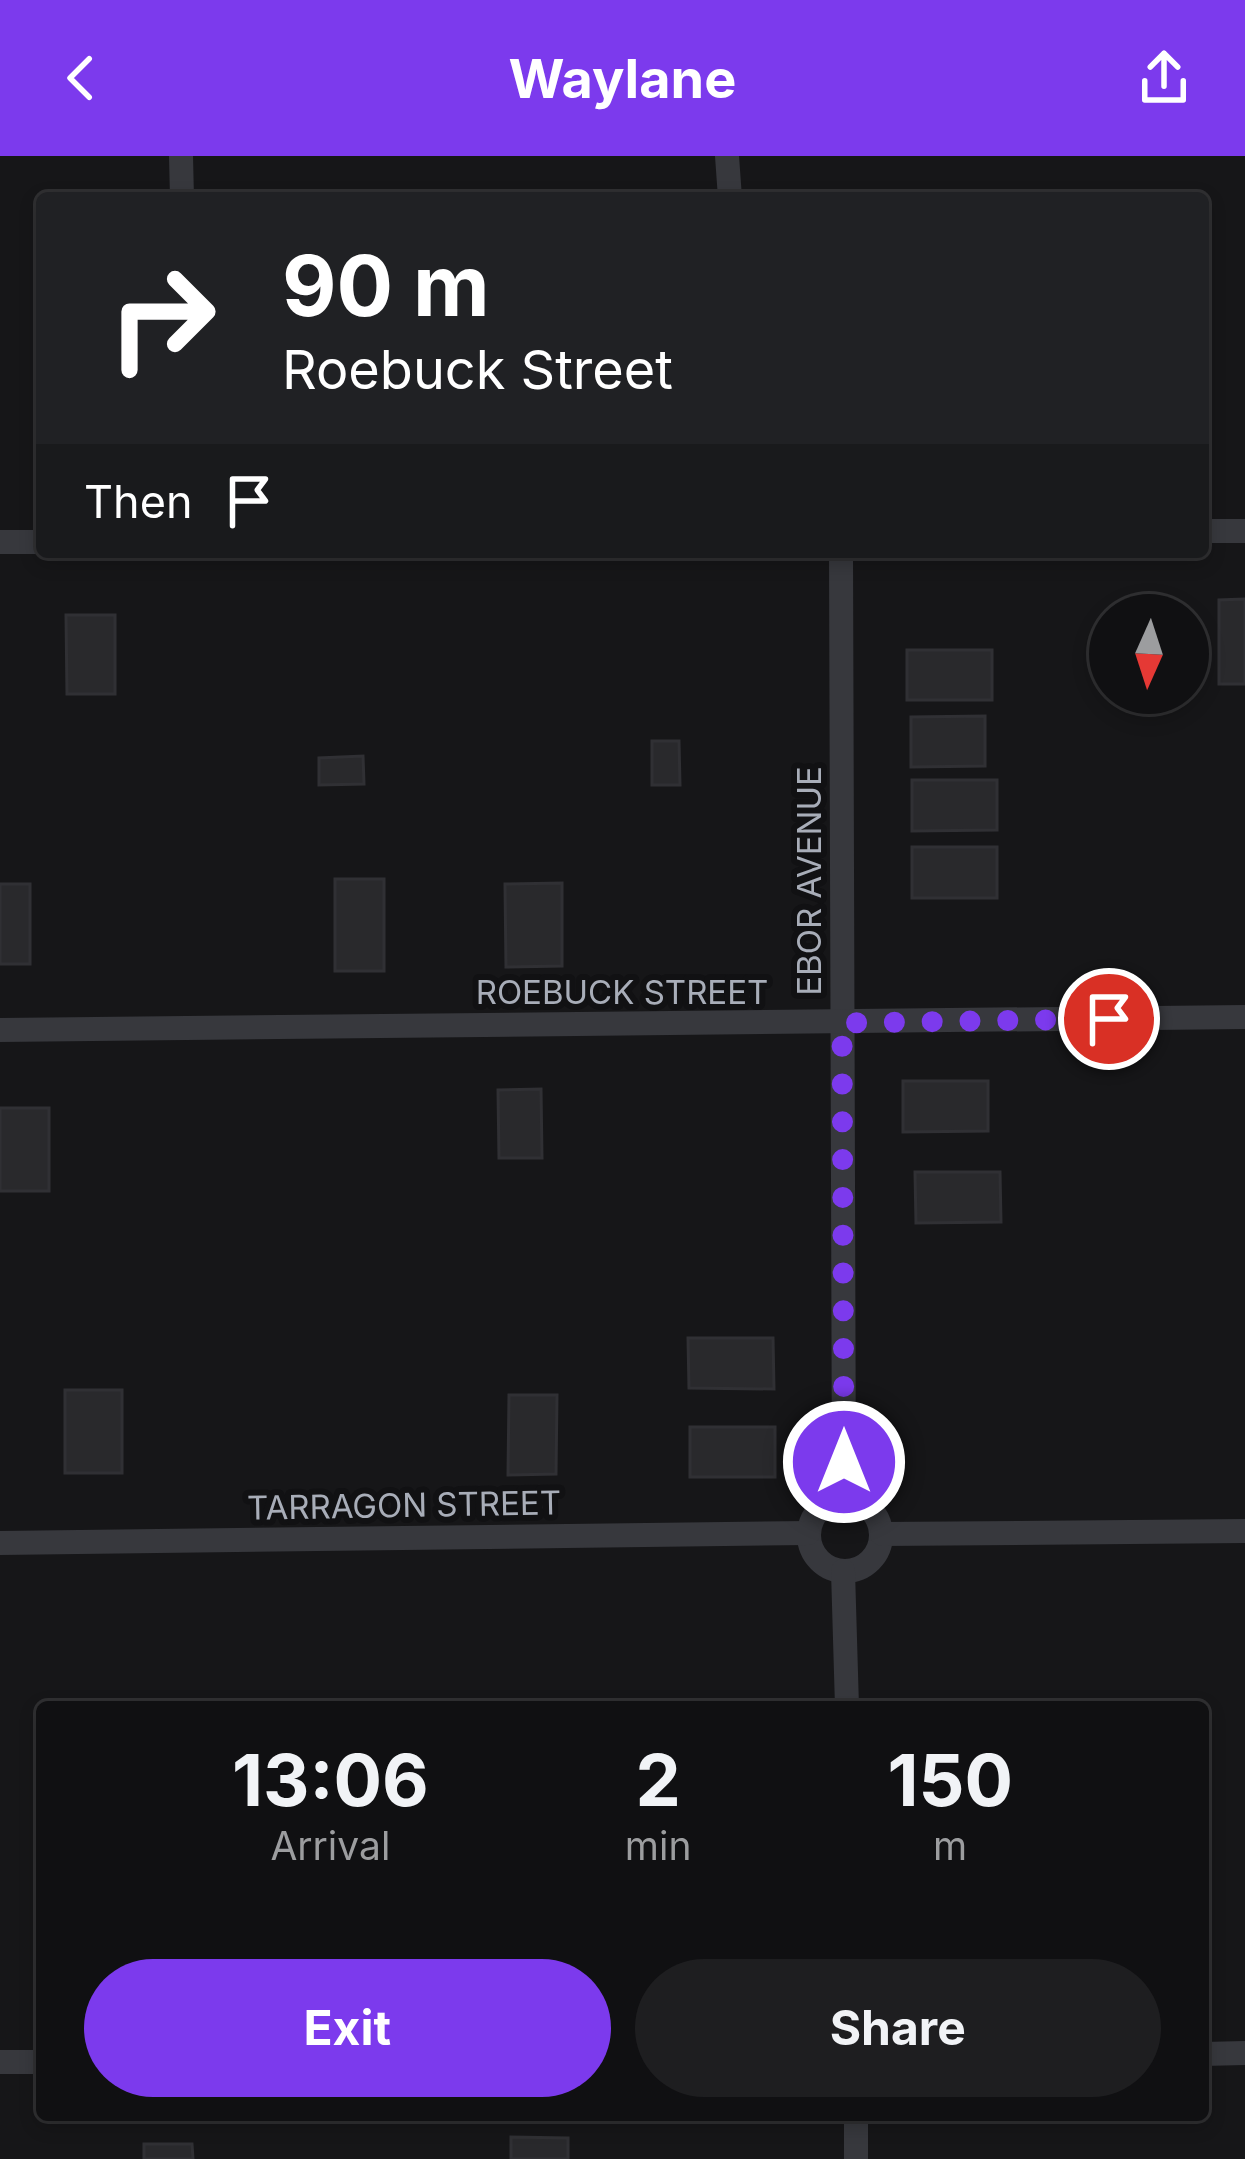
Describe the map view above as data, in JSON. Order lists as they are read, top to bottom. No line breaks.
{"streets":{"street":["EBOR AVENUE","ROEBUCK STREET","TARRAGON STREET"]},"crossings":[["EBOR AVENUE","ROEBUCK STREET"],["EBOR AVENUE","TARRAGON STREET"]],"north":"bottom","page":{"header":"Waylane","turn":["90 m","Roebuck Street"],"then":"Then","eta":["13:06","Arrival","2","min","150","m"],"buttons":["Exit","Share"]}}
